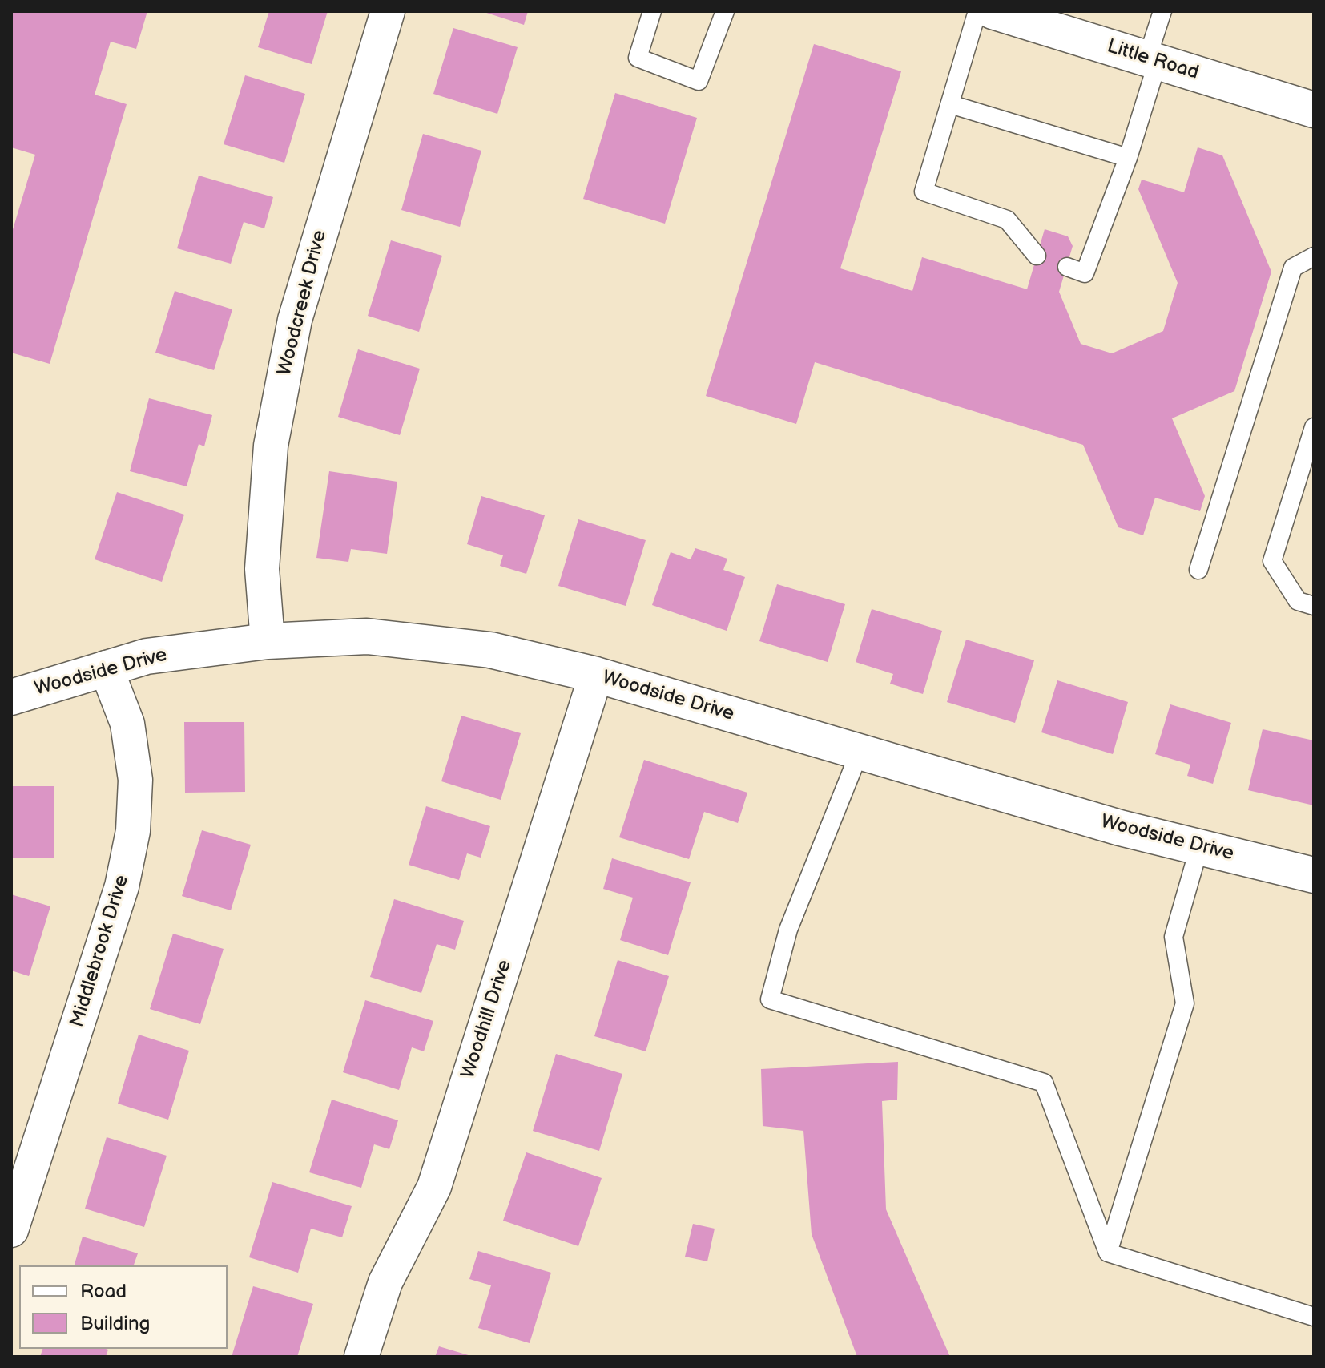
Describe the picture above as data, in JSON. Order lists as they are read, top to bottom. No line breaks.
{"streets":{"street":["Little Road","Woodcreek Drive","Woodside Drive","Middlebrook Drive","Woodhill Drive"]},"crossings":[["Woodcreek Drive","Woodside Drive"],["Woodside Drive","Middlebrook Drive"],["Woodside Drive","Woodhill Drive"]],"legend":["Road","Building"]}
